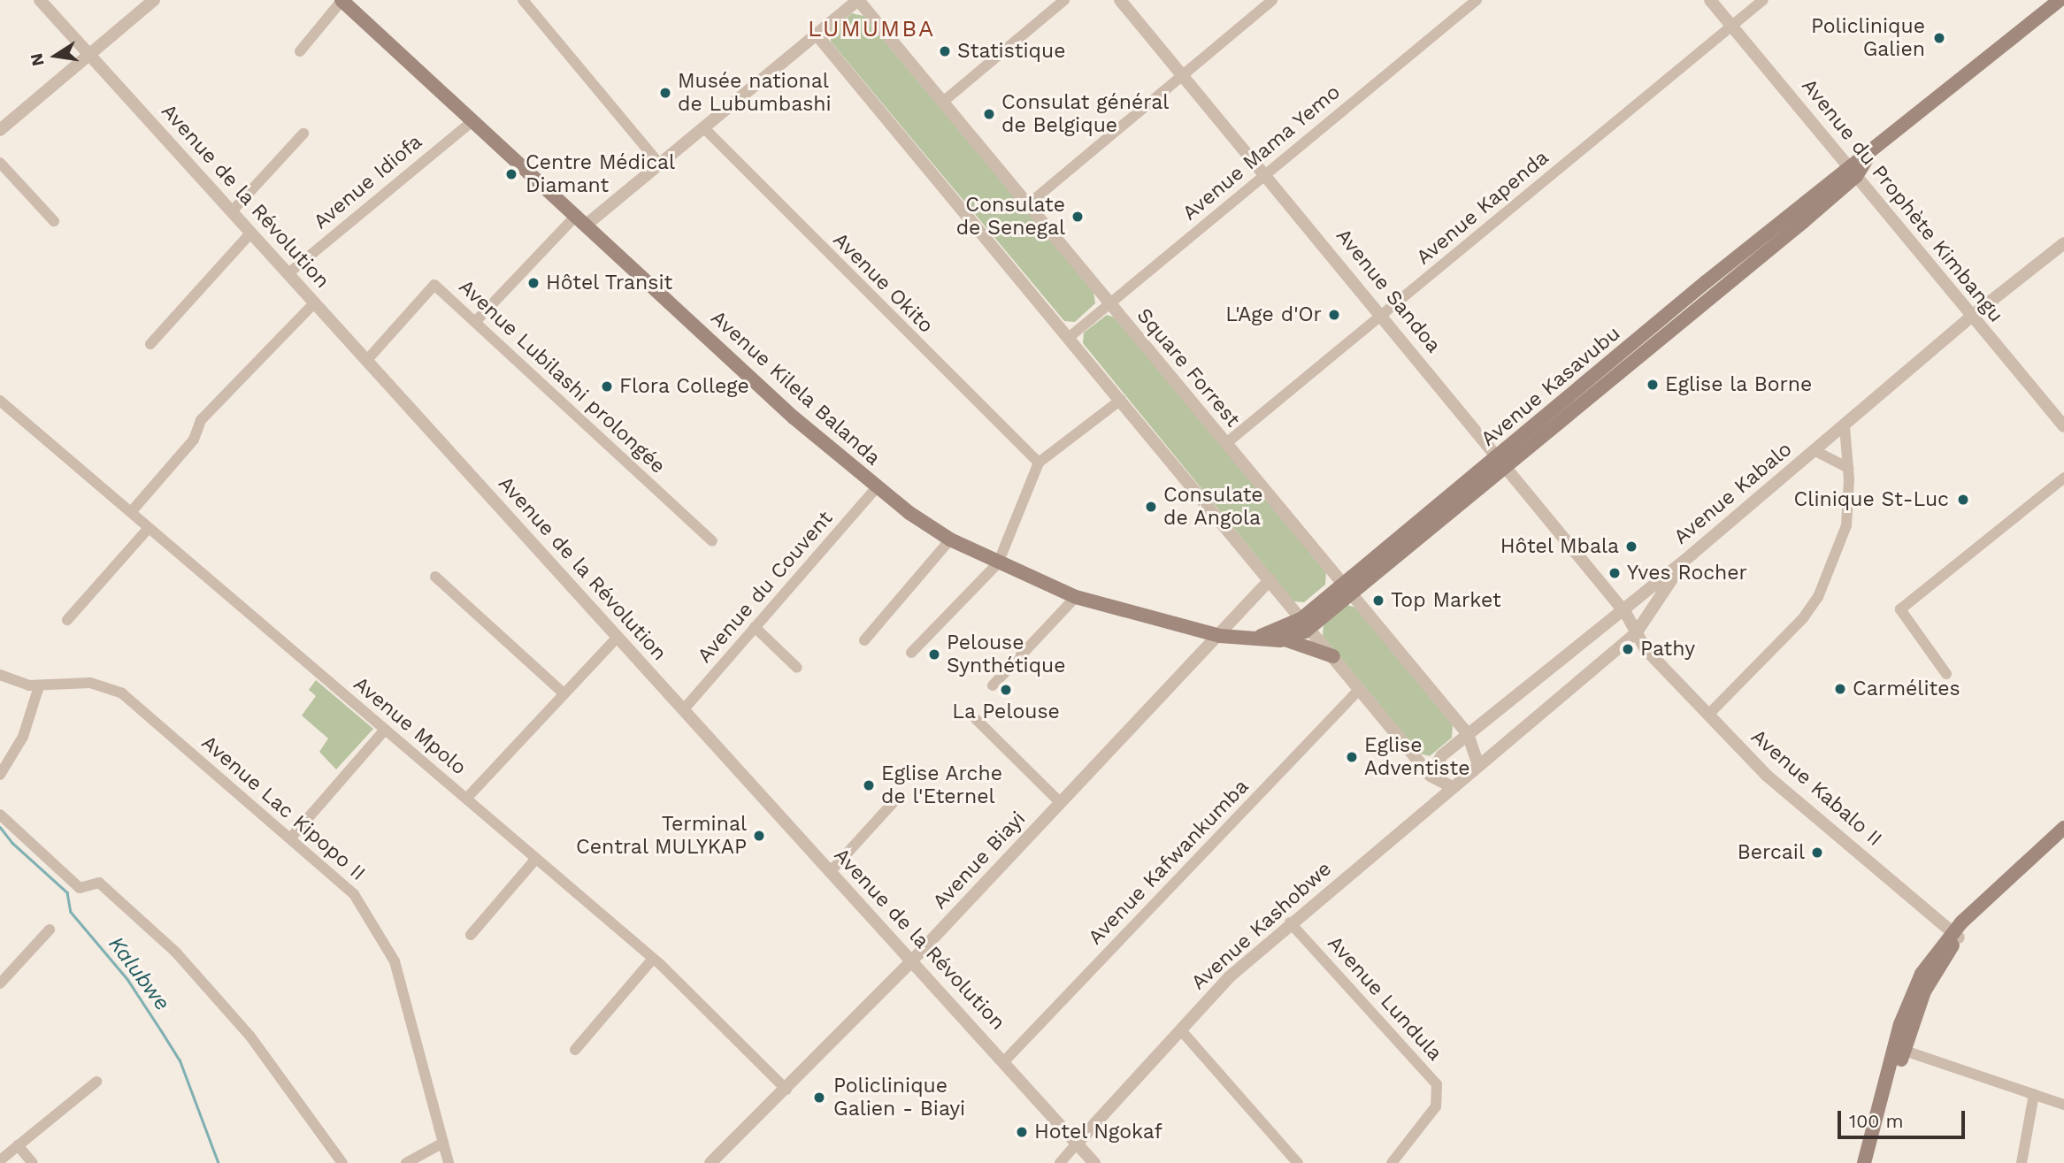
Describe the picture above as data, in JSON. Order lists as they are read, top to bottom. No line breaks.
{"streets":{"main road":["Avenue Kasavubu","Avenue Kilela Balanda"],"street":["Avenue Mama Yemo","Avenue Idiofa","Avenue de la Révolution","Avenue du Prophète Kimbangu","Avenue Kapenda","Avenue Okito","Avenue Sandoa","Square Forrest","Avenue Lubilashi prolongée","Avenue Kabalo","Avenue du Couvent","Avenue Mpolo","Avenue Kabalo II","Avenue Lac Kipopo II","Avenue Biayi","Avenue Kafwankumba","Avenue Kashobwe","Avenue Lundula"]},"crossings":[["Avenue Mama Yemo","Avenue Sandoa"],["Avenue Mama Yemo","Square Forrest"],["Avenue Idiofa","Avenue de la Révolution"],["Avenue Idiofa","Avenue Kilela Balanda"],["Avenue de la Révolution","Avenue Lubilashi prolongée"],["Avenue de la Révolution","Avenue du Couvent"],["Avenue de la Révolution","Avenue Biayi"],["Avenue de la Révolution","Avenue Kafwankumba"],["Avenue de la Révolution","Avenue Kashobwe"],["Avenue du Prophète Kimbangu","Avenue Kapenda"],["Avenue du Prophète Kimbangu","Avenue Kasavubu"],["Avenue du Prophète Kimbangu","Avenue Kabalo"],["Avenue Kapenda","Avenue Sandoa"],["Avenue Kapenda","Square Forrest"],["Avenue Sandoa","Avenue Kasavubu"],["Avenue Sandoa","Avenue Kabalo"],["Avenue Sandoa","Avenue Kabalo II"],["Square Forrest","Avenue Kasavubu"],["Square Forrest","Avenue Kabalo"],["Avenue Kasavubu","Avenue Kilela Balanda"],["Avenue Kilela Balanda","Avenue du Couvent"],["Avenue Kilela Balanda","Avenue Biayi"],["Avenue Mpolo","Avenue Biayi"],["Avenue Kashobwe","Avenue Lundula"]],"districts":["LUMUMBA"],"water":["Kalubwe"],"places":["Policlinique Galien","Statistique","Musée national de Lubumbashi","Consulat général de Belgique","Centre Médical Diamant","Consulate de Senegal","Hôtel Transit","L'Age d'Or","Eglise la Borne","Flora College","Clinique St-Luc","Consulate de Angola","Hôtel Mbala","Yves Rocher","Top Market","Pathy","Pelouse Synthétique","Carmélites","La Pelouse","Eglise Adventiste","Eglise Arche de l'Eternel","Terminal Central MULYKAP","Bercail","Policlinique Galien - Biayi","Hotel Ngokaf"],"scale_bar":"100 m","north":"left"}
